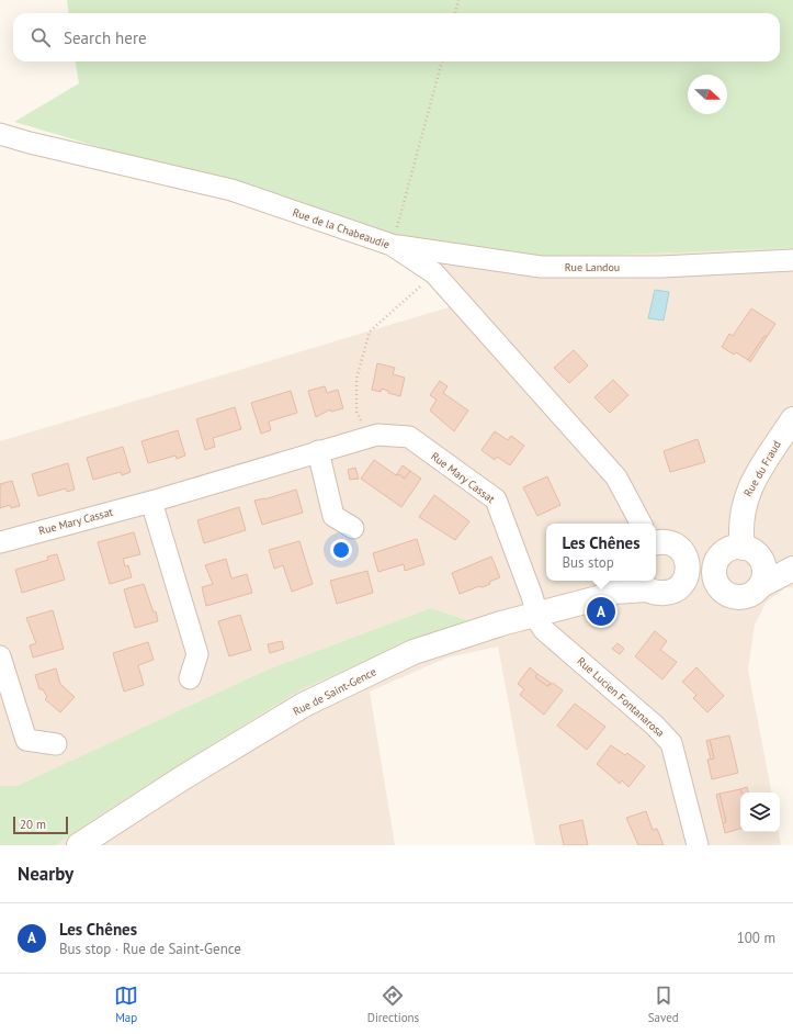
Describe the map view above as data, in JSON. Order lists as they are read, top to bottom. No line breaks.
{"streets":{"street":["Rue de la Chabeaudie","Rue Landou","Rue du Fraud","Rue Mary Cassat","Rue de Saint-Gence","Rue Lucien Fontanarosa"]},"crossings":[["Rue de la Chabeaudie","Rue Landou"],["Rue Mary Cassat","Rue de Saint-Gence"],["Rue Mary Cassat","Rue Lucien Fontanarosa"],["Rue de Saint-Gence","Rue Lucien Fontanarosa"]],"scale_bar":"20 m","north":"right","page":{"search":"Search here","popup":["Les Chênes","Bus stop"],"pins":"A","scale":"20 m","heading":"Nearby","list":[{"mark":"A","name":"Les Chênes","note":"Bus stop · Rue de Saint-Gence","value":"100 m"}],"nav":["Map","Directions","Saved"]}}
